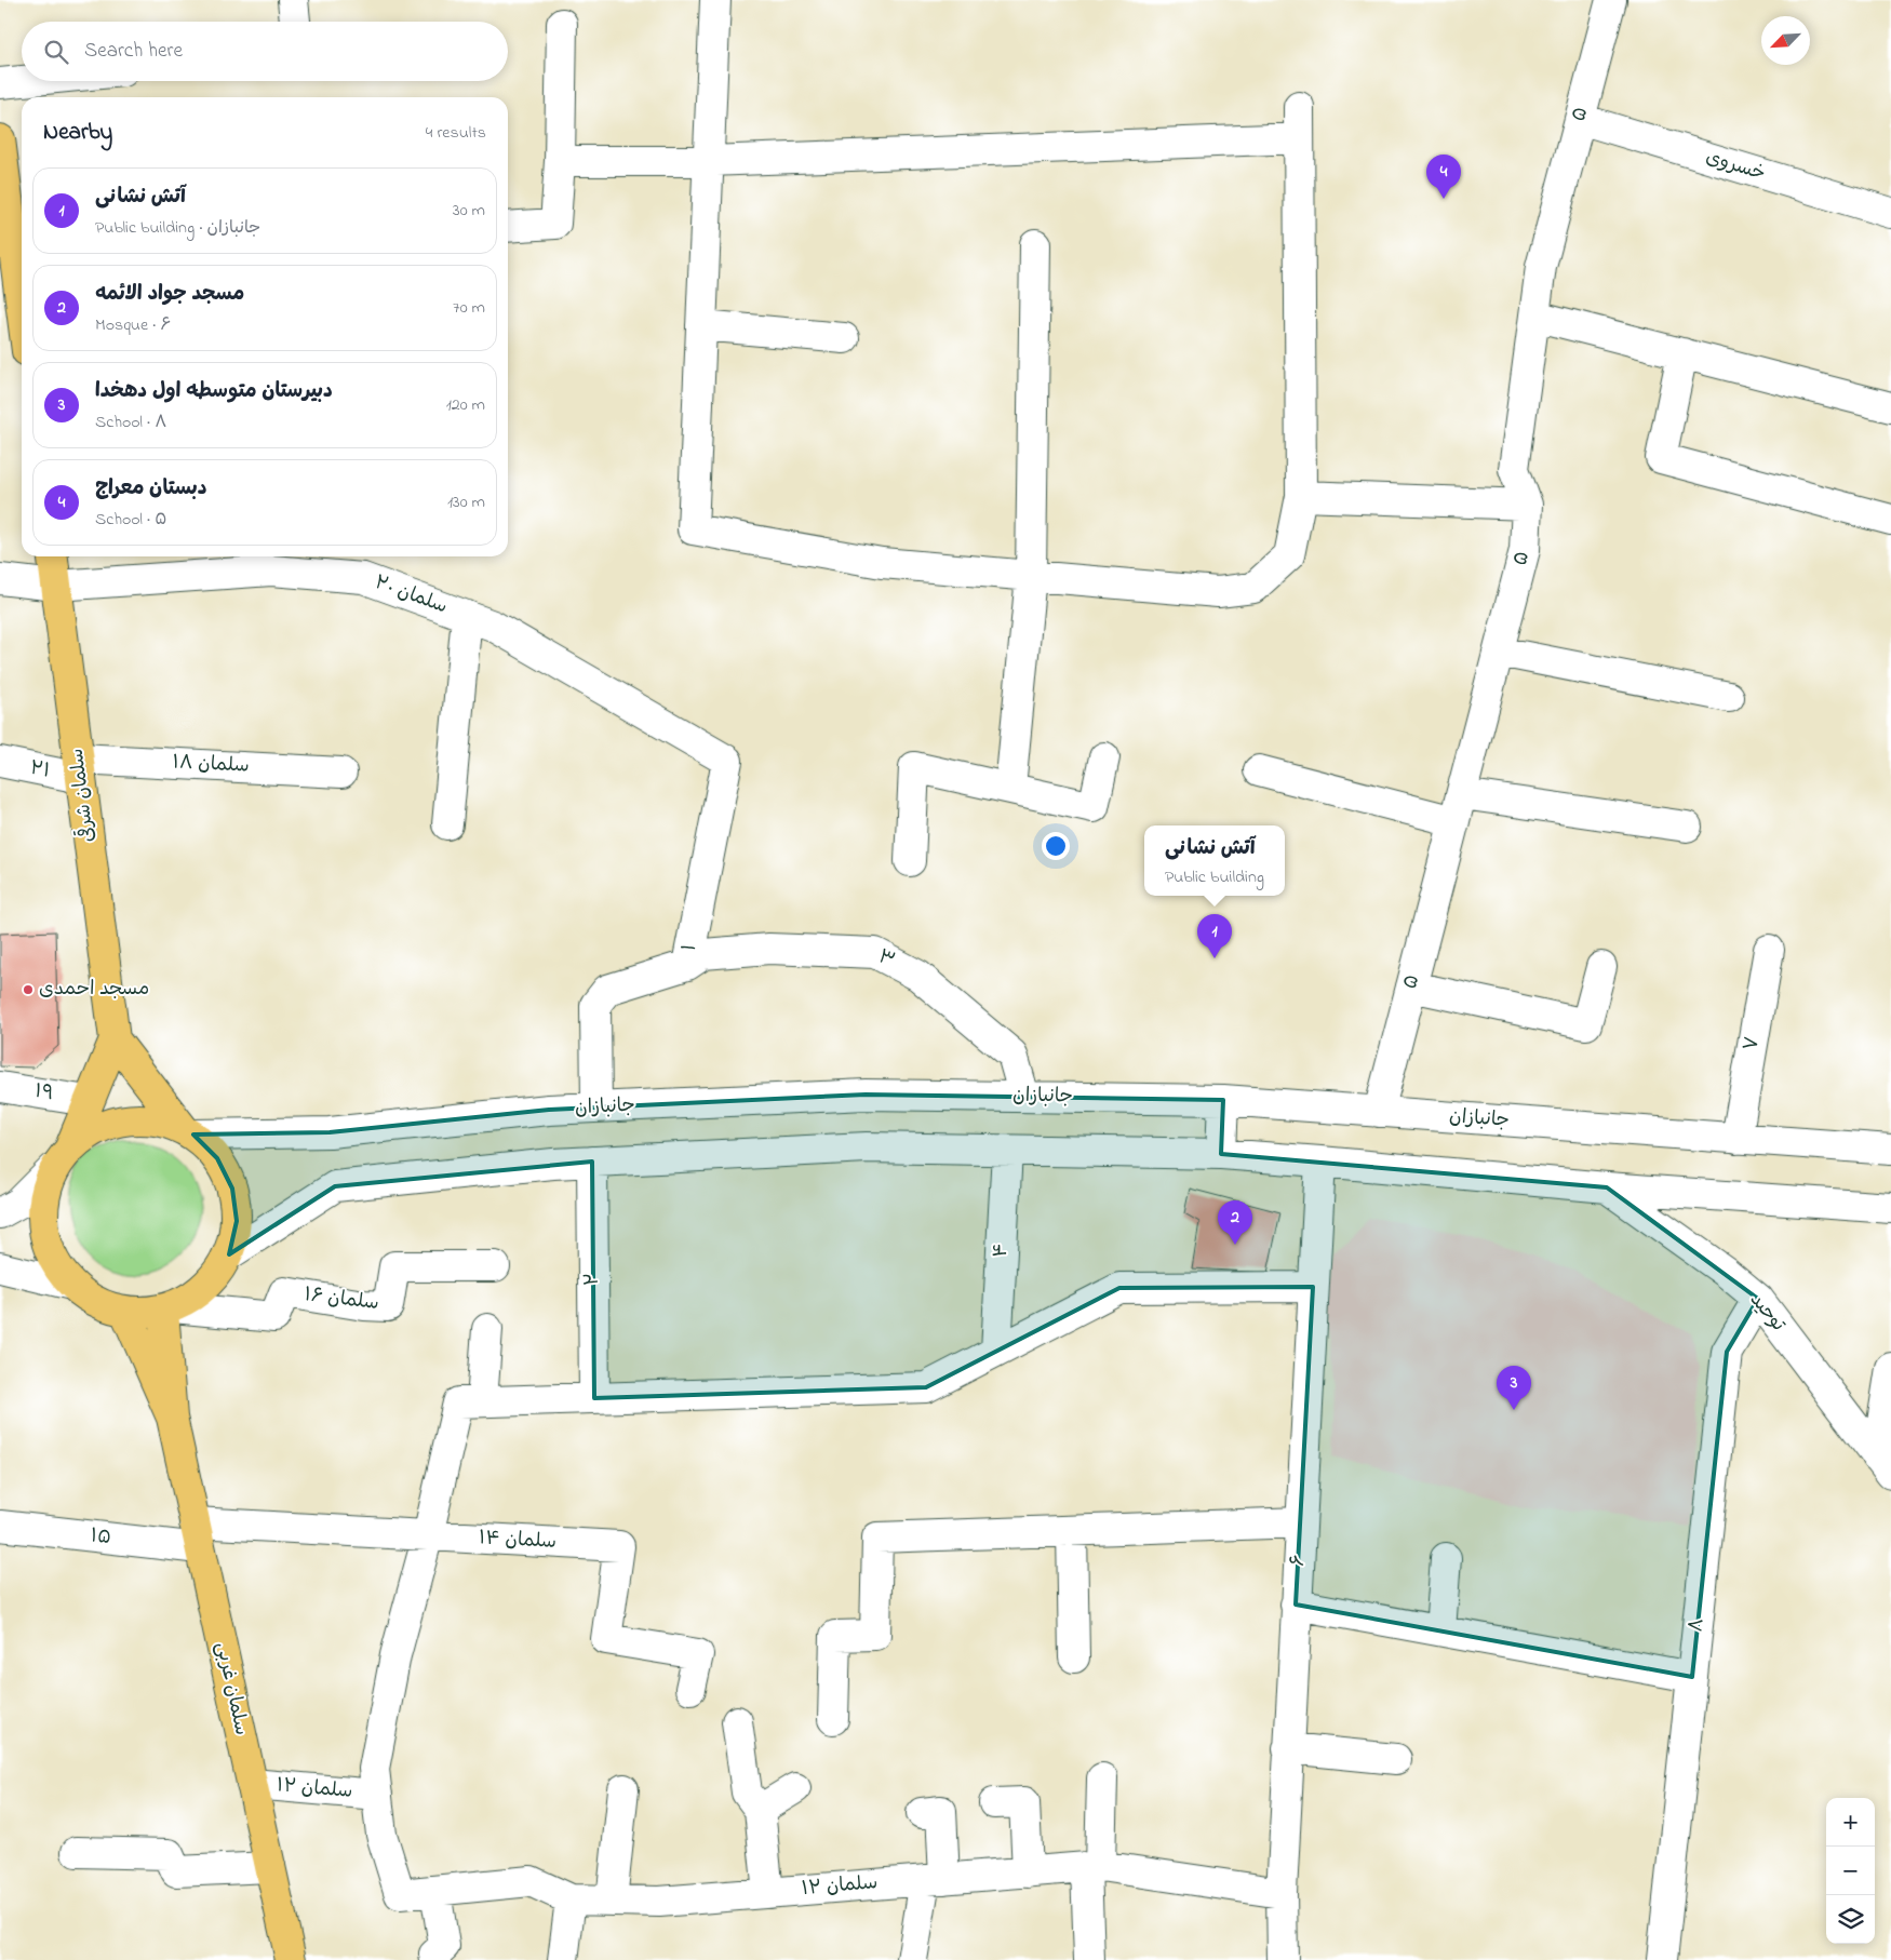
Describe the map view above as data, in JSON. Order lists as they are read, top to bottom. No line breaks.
{"streets":{"main road":["سلمان شرقی","سلمان غربی"],"street":["۵","خسروی","سلمان ۲۰","سلمان ۱۸","۲۱","۱","۳","۷","۱۹","جانبازان","۴","۲","سلمان ۱۶","توحید","۱۵","سلمان ۱۴","۶","۸","سلمان ۱۲"]},"crossings":[["۵","خسروی"],["۵","جانبازان"],["سلمان ۲۰","سلمان شرقی"],["سلمان ۲۰","۱"],["سلمان ۱۸","۲۱"],["سلمان ۱۸","سلمان شرقی"],["۲۱","سلمان شرقی"],["۱","۳"],["۱","جانبازان"],["۳","جانبازان"],["۷","جانبازان"],["جانبازان","سلمان ۱۶"],["توحید","۸"],["۱۵","سلمان ۱۴"],["۱۵","سلمان غربی"],["سلمان ۱۴","سلمان غربی"],["۶","سلمان ۱۲"],["سلمان غربی","سلمان ۱۲"]],"places":["مسجد احمدی"],"north":"bottom left","page":{"search":"Search here","heading":["Nearby","4 results"],"pins":["4","1","2","3"],"list":[{"mark":"1","name":"آتش نشانی","note":"Public building · جانبازان","value":"30 m"},{"mark":"2","name":"مسجد جواد الائمه","note":"Mosque · ۶","value":"70 m"},{"mark":"3","name":"دبیرستان متوسطه اول دهخدا","note":"School · ۸","value":"120 m"},{"mark":"4","name":"دبستان معراج","note":"School · ۵","value":"130 m"}],"popup":["آتش نشانی","Public building"],"map_buttons":["+","−"]}}
